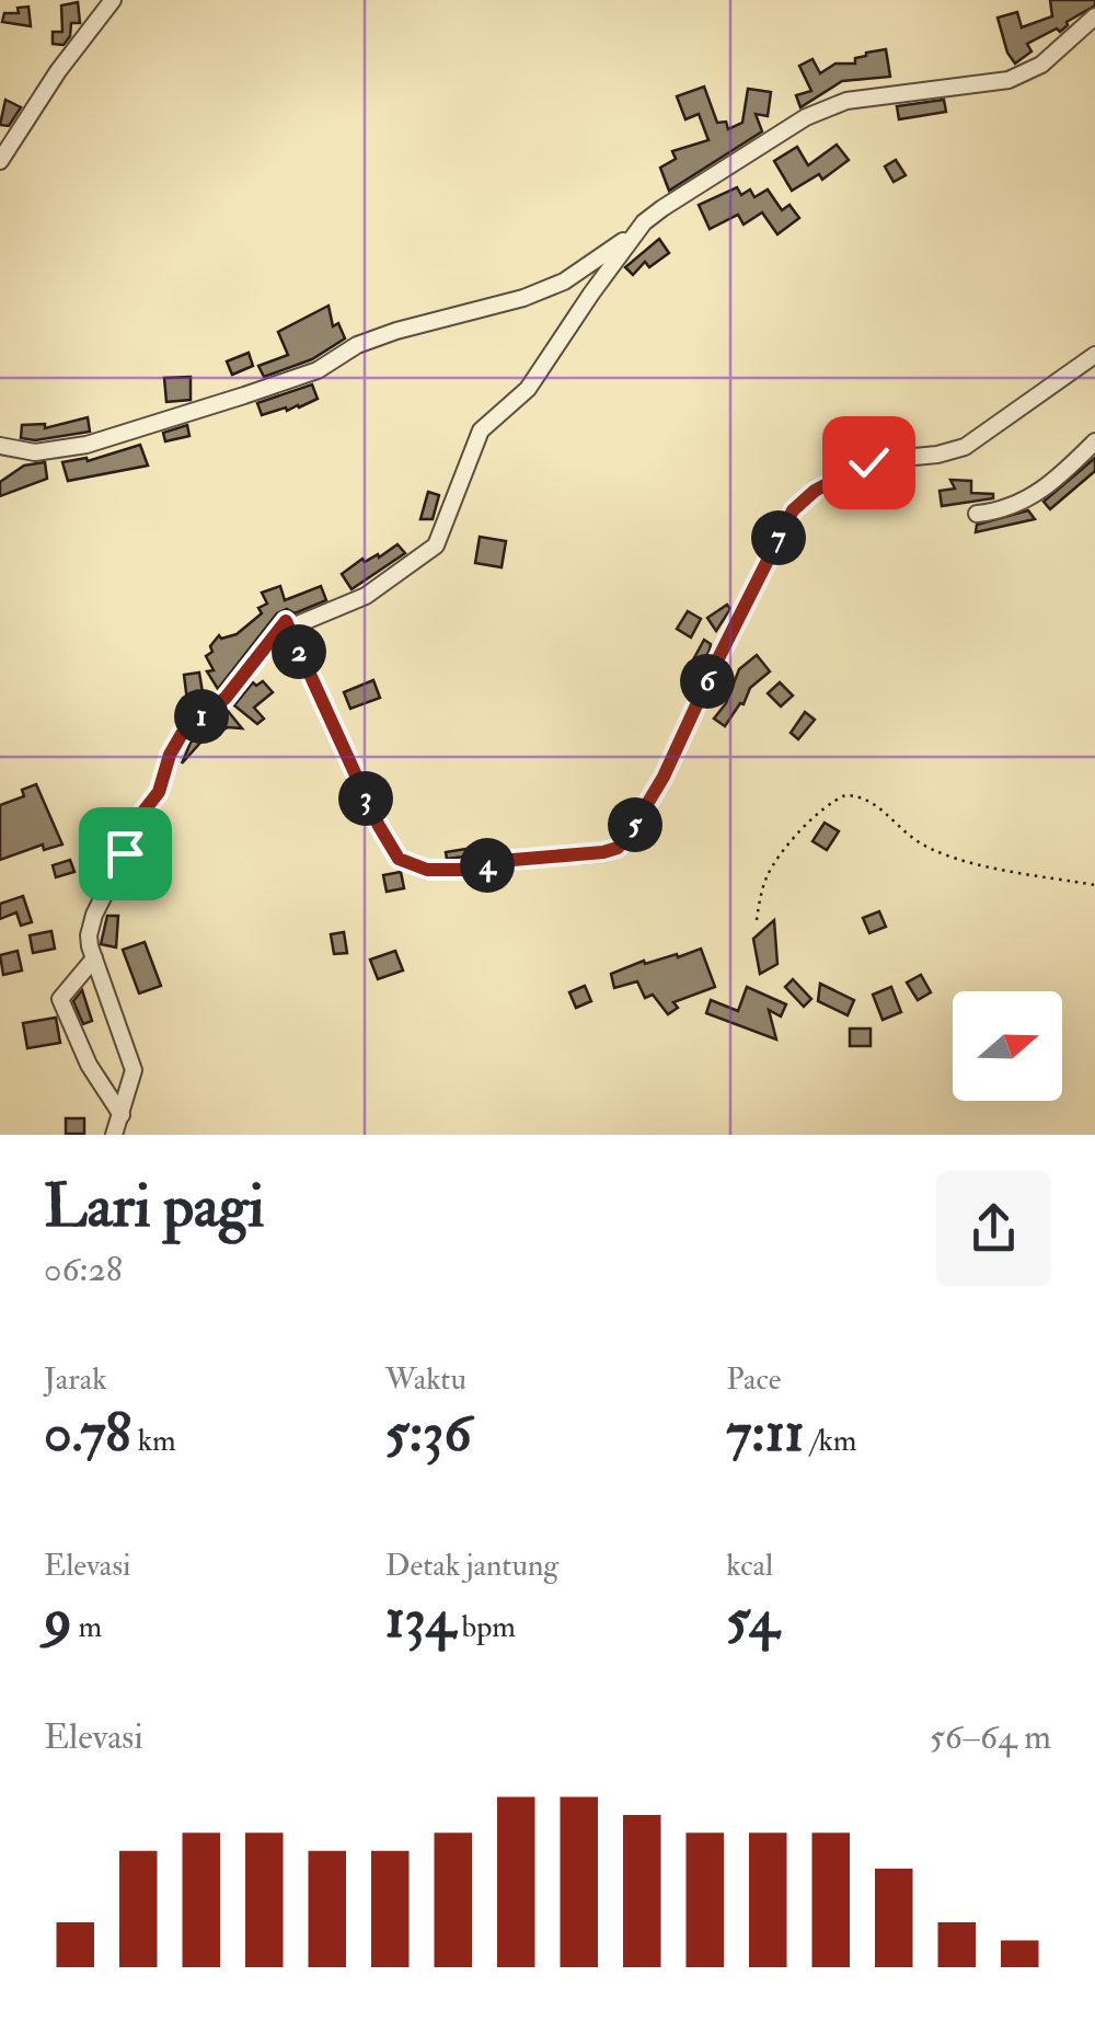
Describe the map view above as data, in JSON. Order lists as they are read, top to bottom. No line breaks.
{"north":"right","page":{"pins":["7","2","6","1","3","5","4"],"heading":["Lari pagi","06:28"],"stats":[["Jarak","0.78 km"],["Waktu","5:36"],["Pace","7:11 /km"],["Elevasi","9 m"],["Detak jantung","134 bpm"],["kcal","54"]],"chart":["Elevasi","56–64 m"]}}
